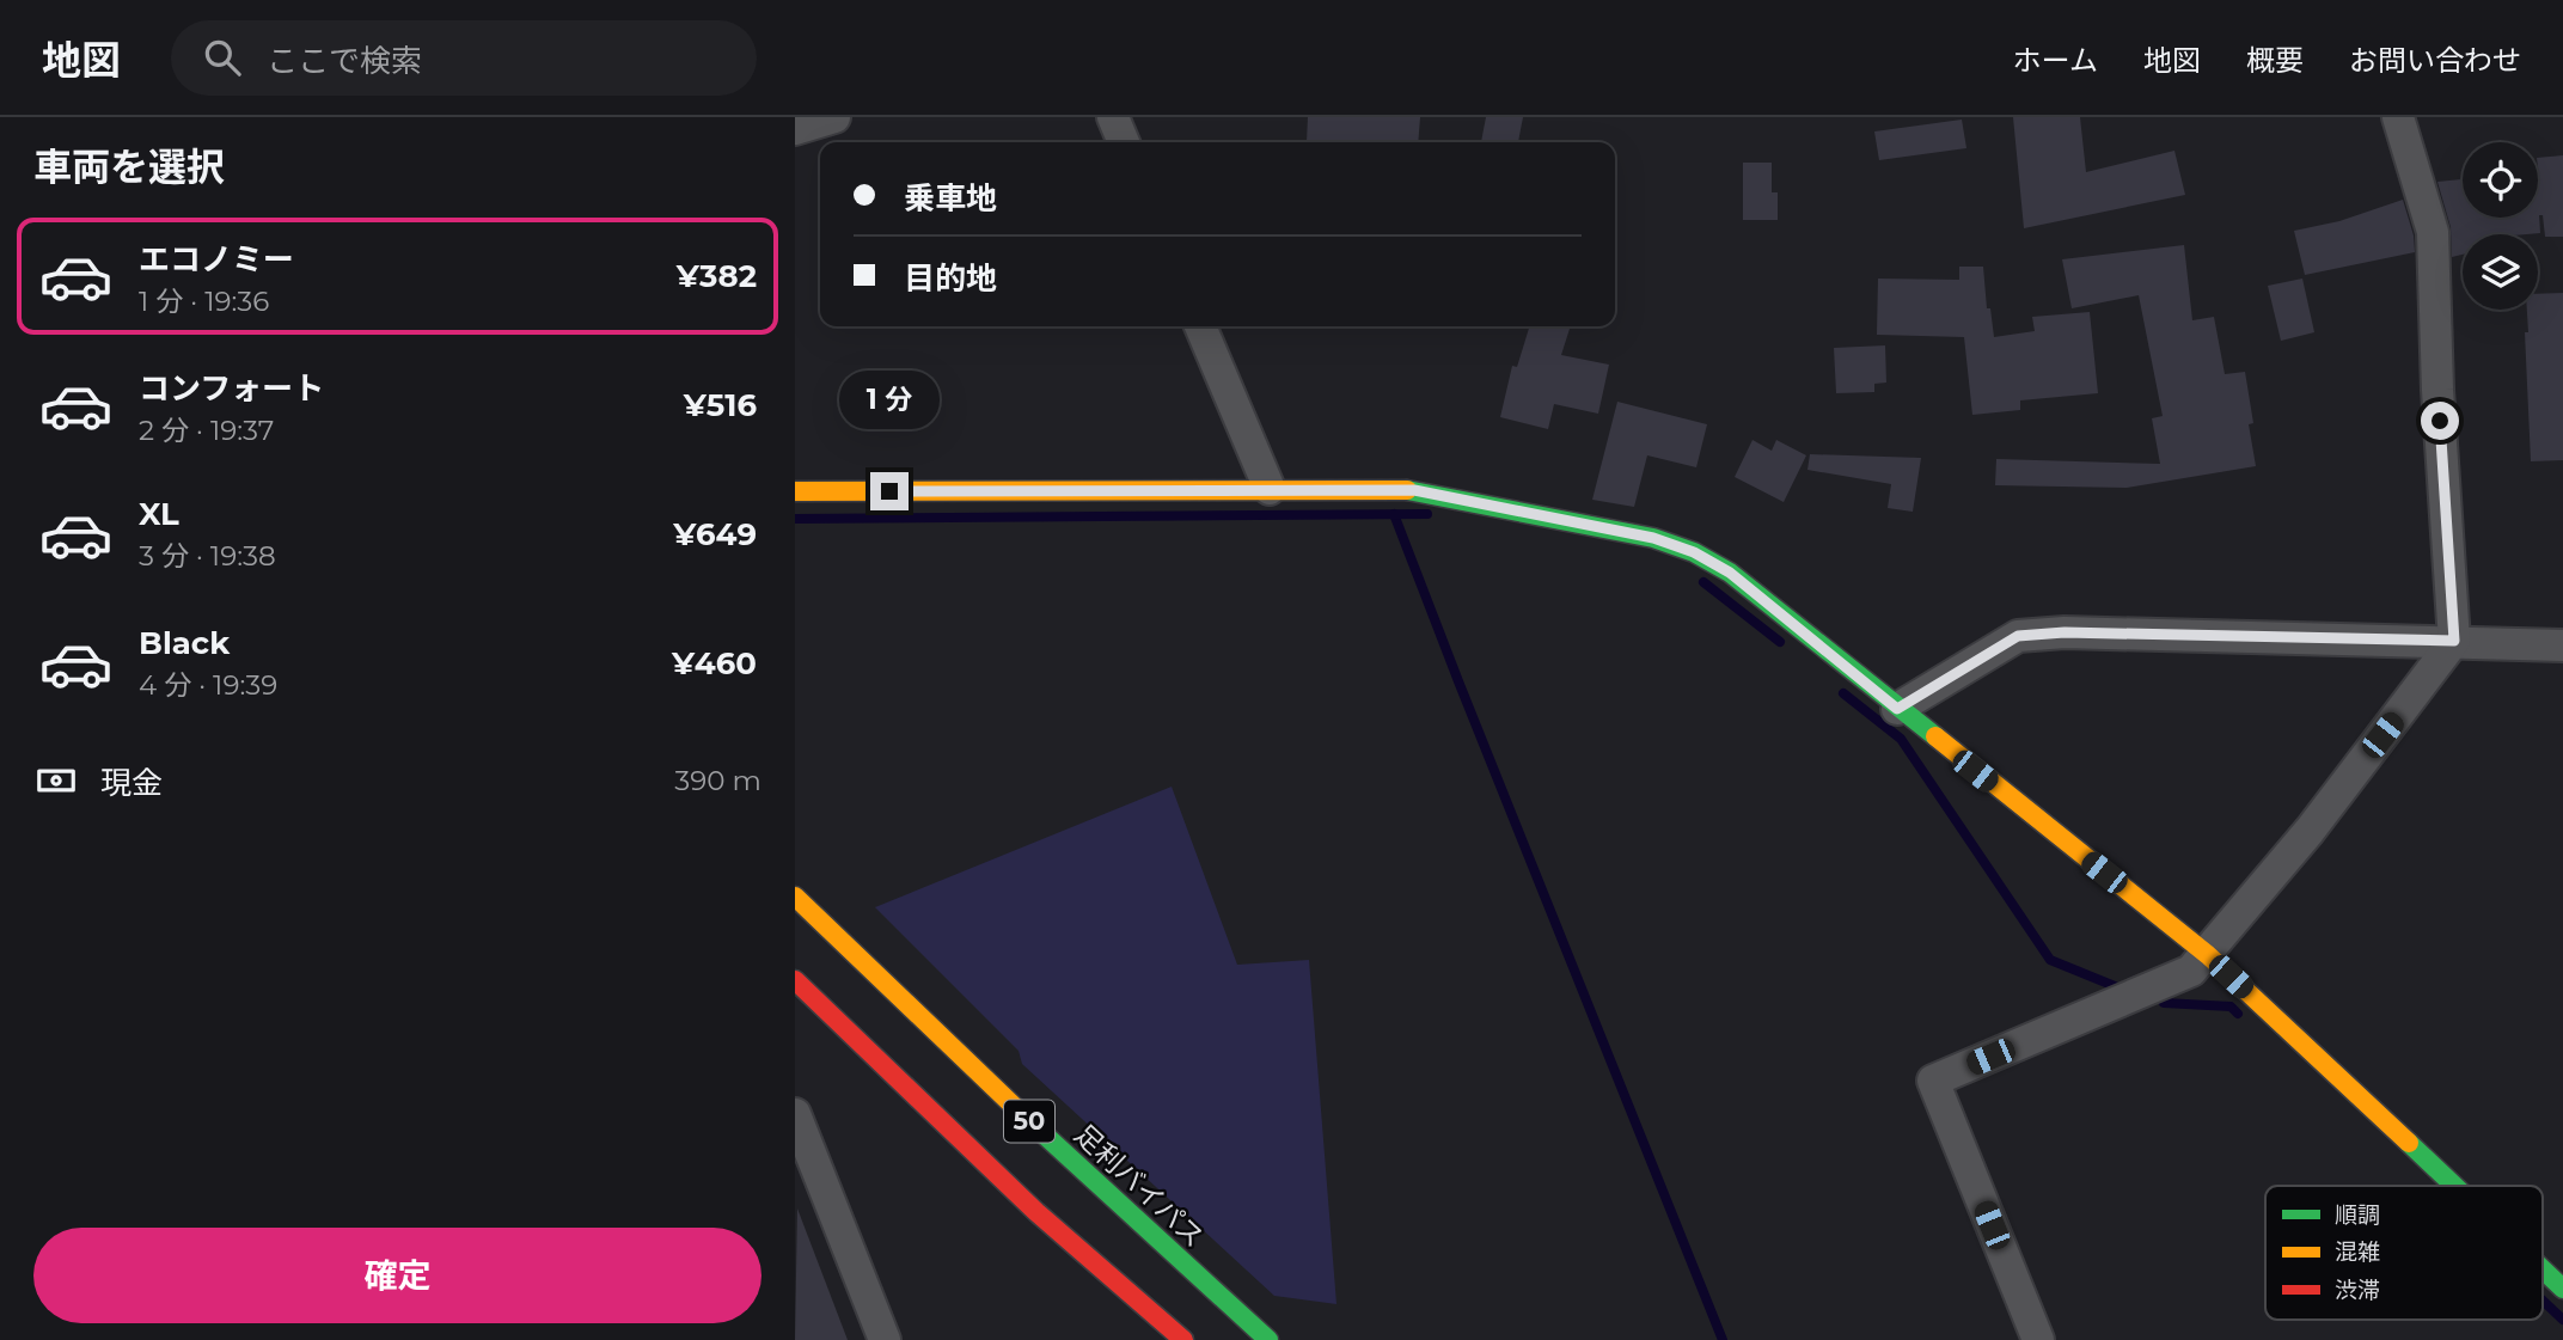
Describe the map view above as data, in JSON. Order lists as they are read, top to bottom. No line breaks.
{"streets":{"main road":["50","足利バイパス"]},"legend":["順調","混雑","渋滞"],"page":{"header":"地図","search":"ここで検索","nav":["ホーム","地図","概要","お問い合わせ"],"heading":"車両を選択","banner":["乗車地","目的地"],"list":[{"name":"エコノミー","note":"1 分 · 19:36","value":"¥382"},{"name":"コンフォート","note":"2 分 · 19:37","value":"¥516"},{"name":"XL","note":"3 分 · 19:38","value":"¥649"},{"name":"Black","note":"4 分 · 19:39","value":"¥460"}],"bubble":"1 分","pay":["現金","390 m"],"buttons":"確定"}}
